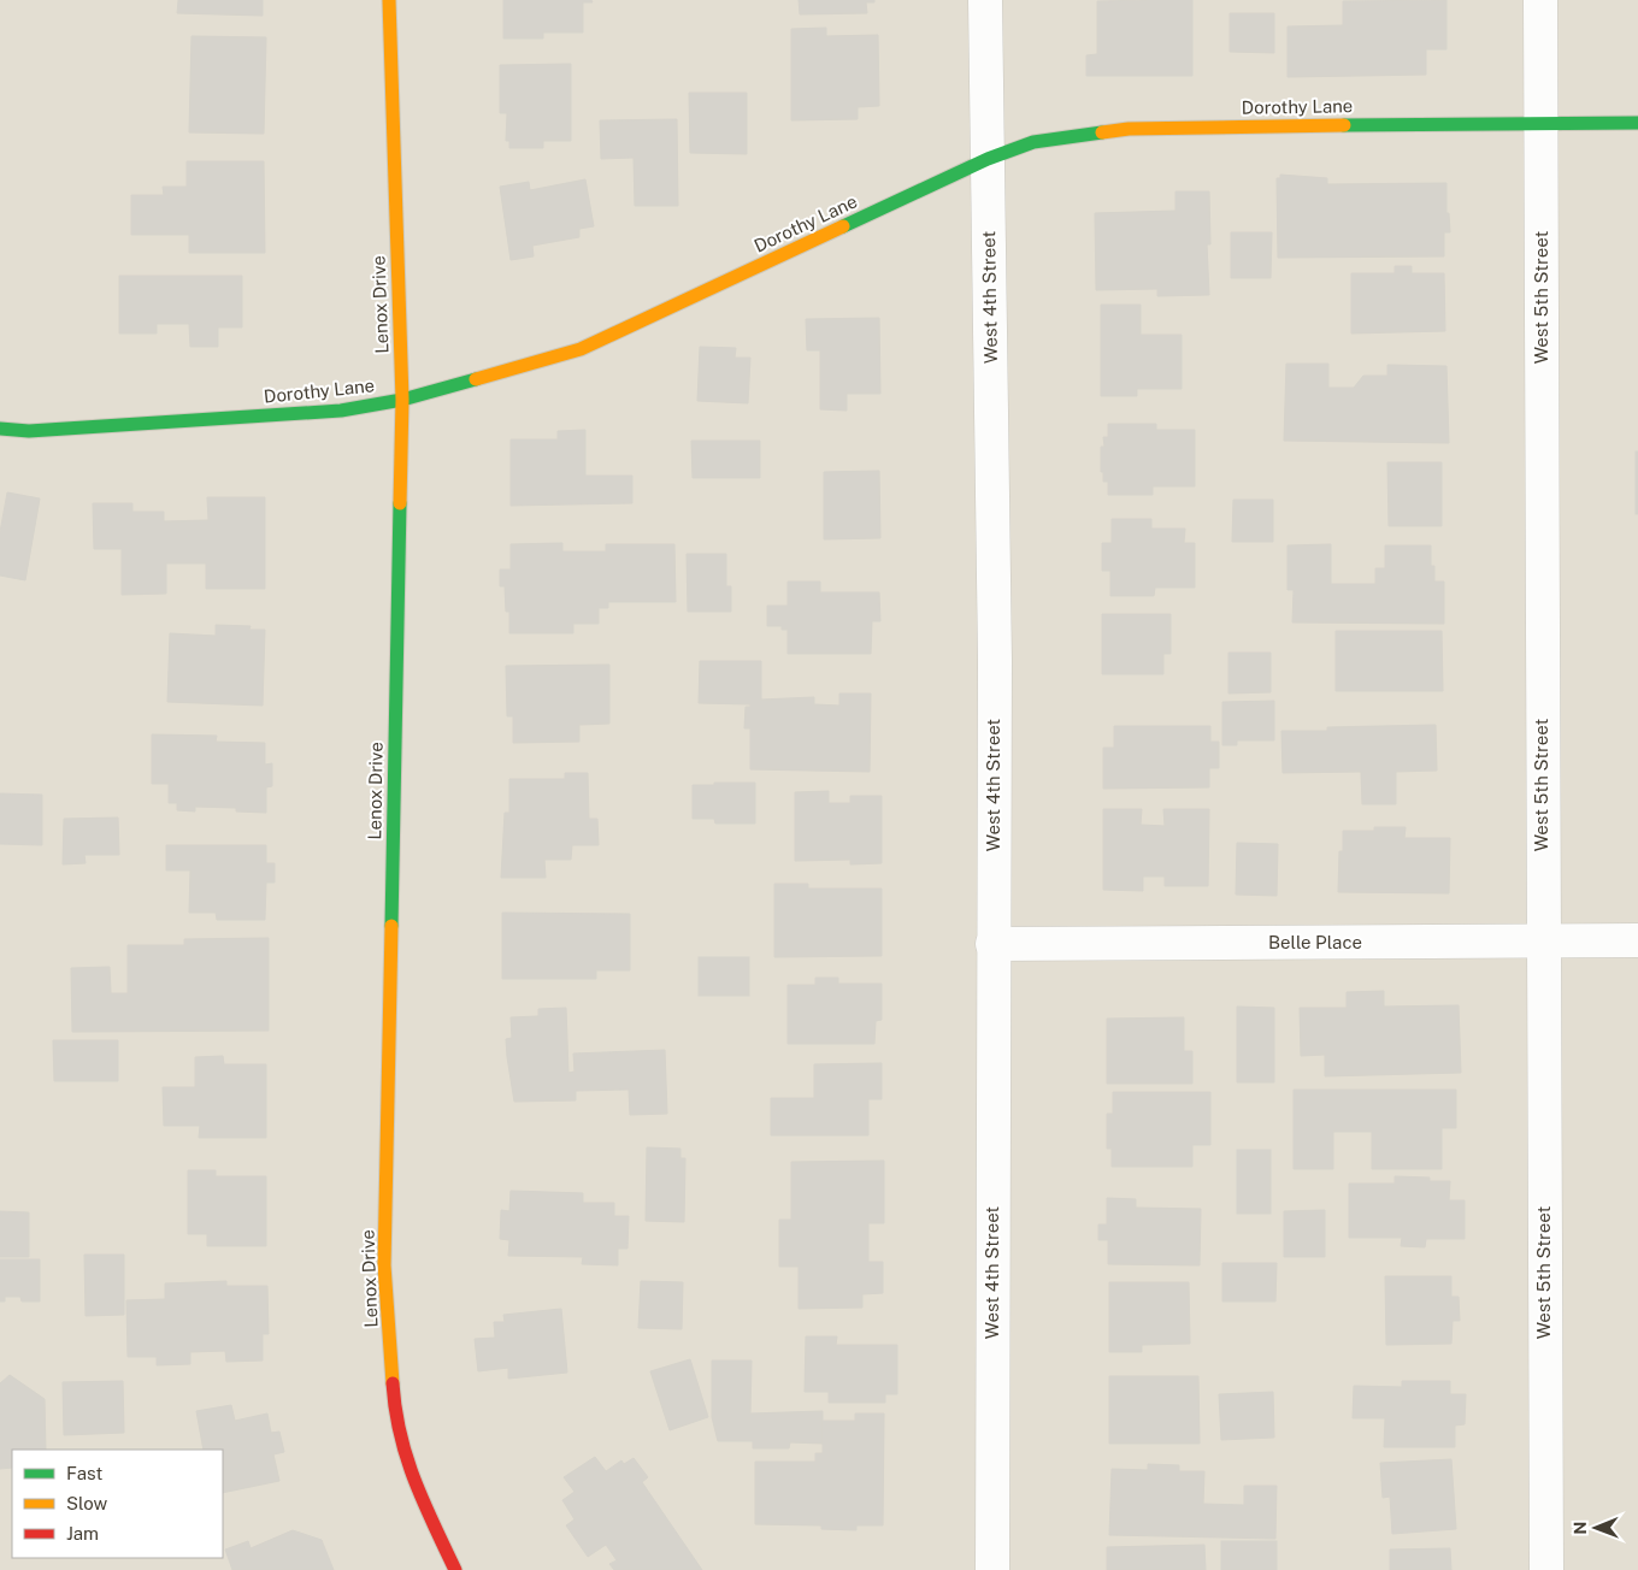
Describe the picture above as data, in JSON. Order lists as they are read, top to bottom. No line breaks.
{"streets":{"street":["Dorothy Lane","West 4th Street","West 5th Street","Lenox Drive","Belle Place"]},"crossings":[["Dorothy Lane","West 4th Street"],["Dorothy Lane","West 5th Street"],["Dorothy Lane","Lenox Drive"],["West 4th Street","Belle Place"],["West 5th Street","Belle Place"]],"legend":["Fast","Slow","Jam"],"north":"left"}
